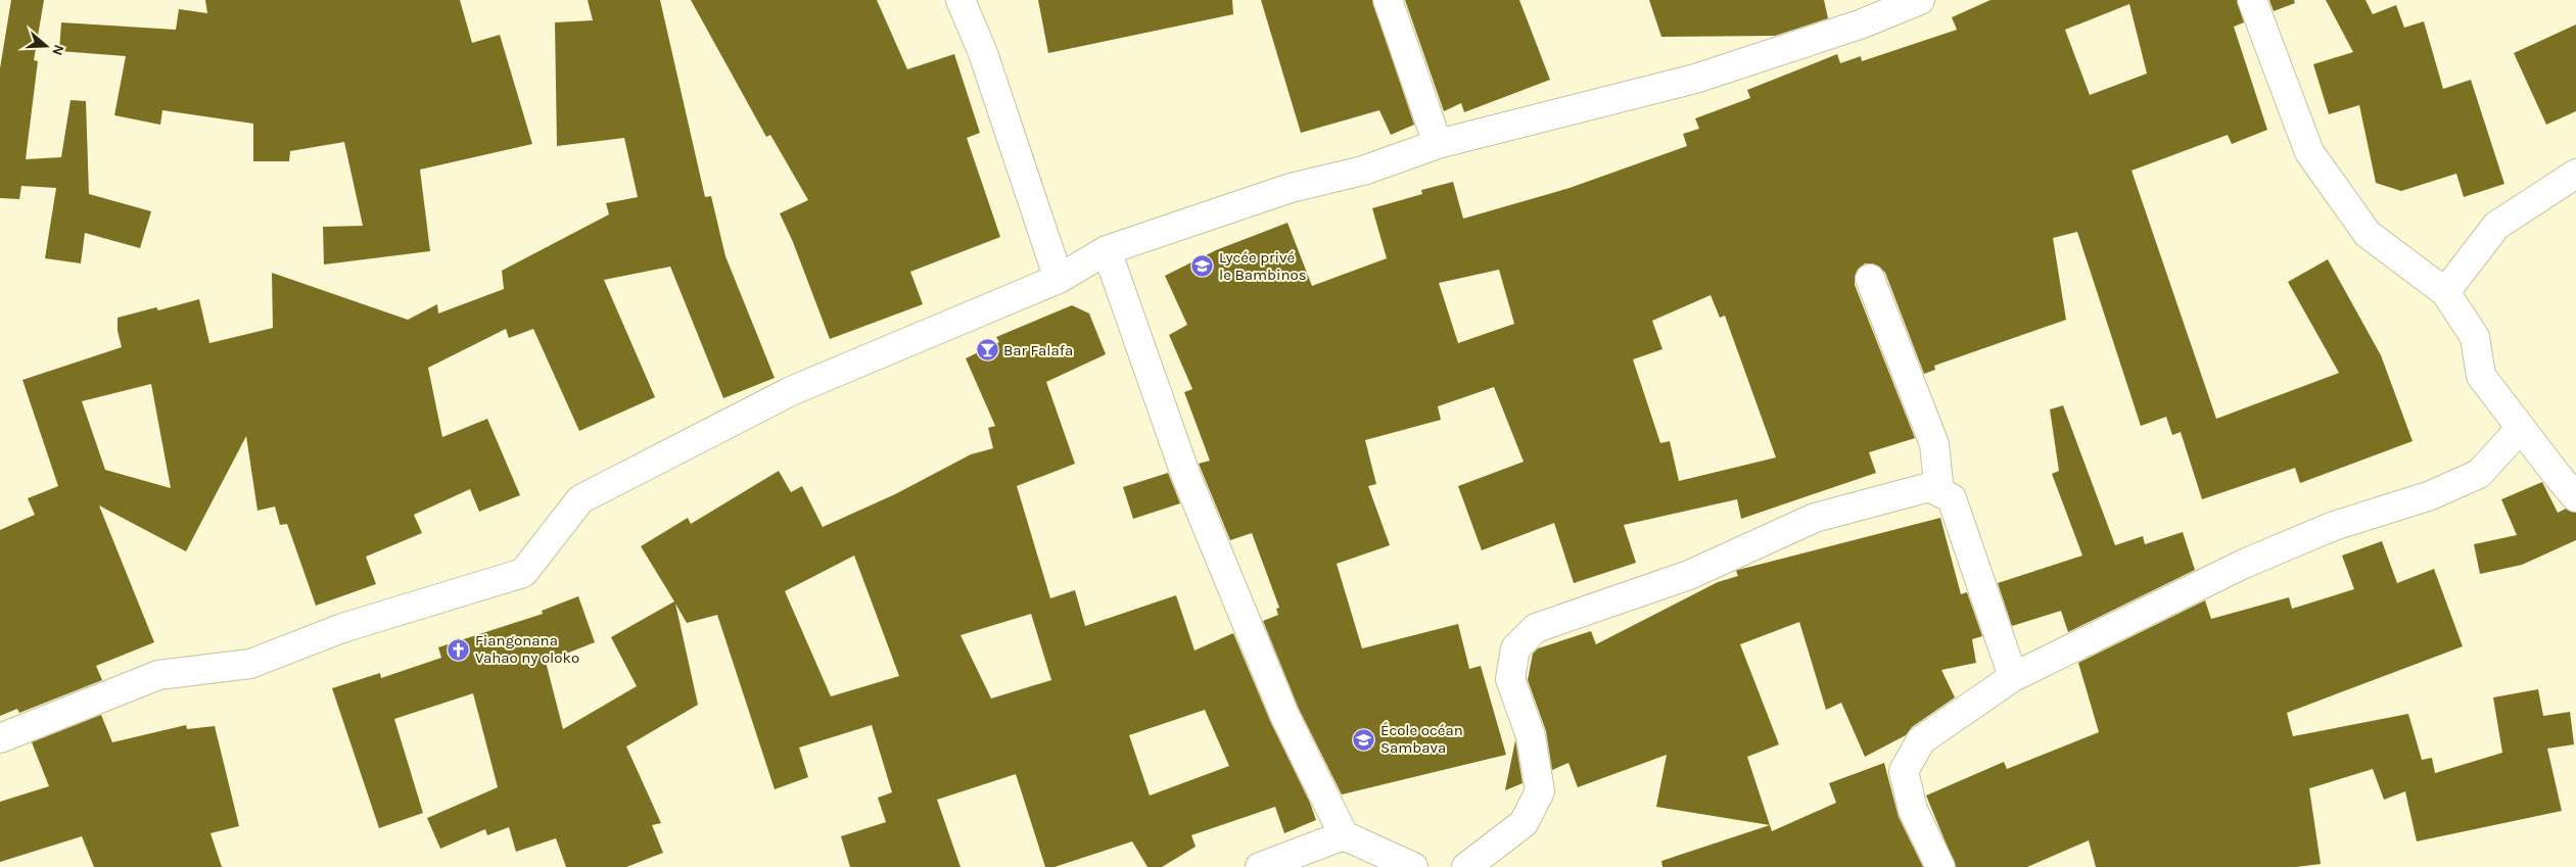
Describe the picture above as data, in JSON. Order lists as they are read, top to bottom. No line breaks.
{"places":{"school or university":["Lycée privé le Bambinos","École océan Sambava"],"bar":["Bar Falafa"],"church":["Fiangonana Vahao ny oloko"]},"north":"right"}
